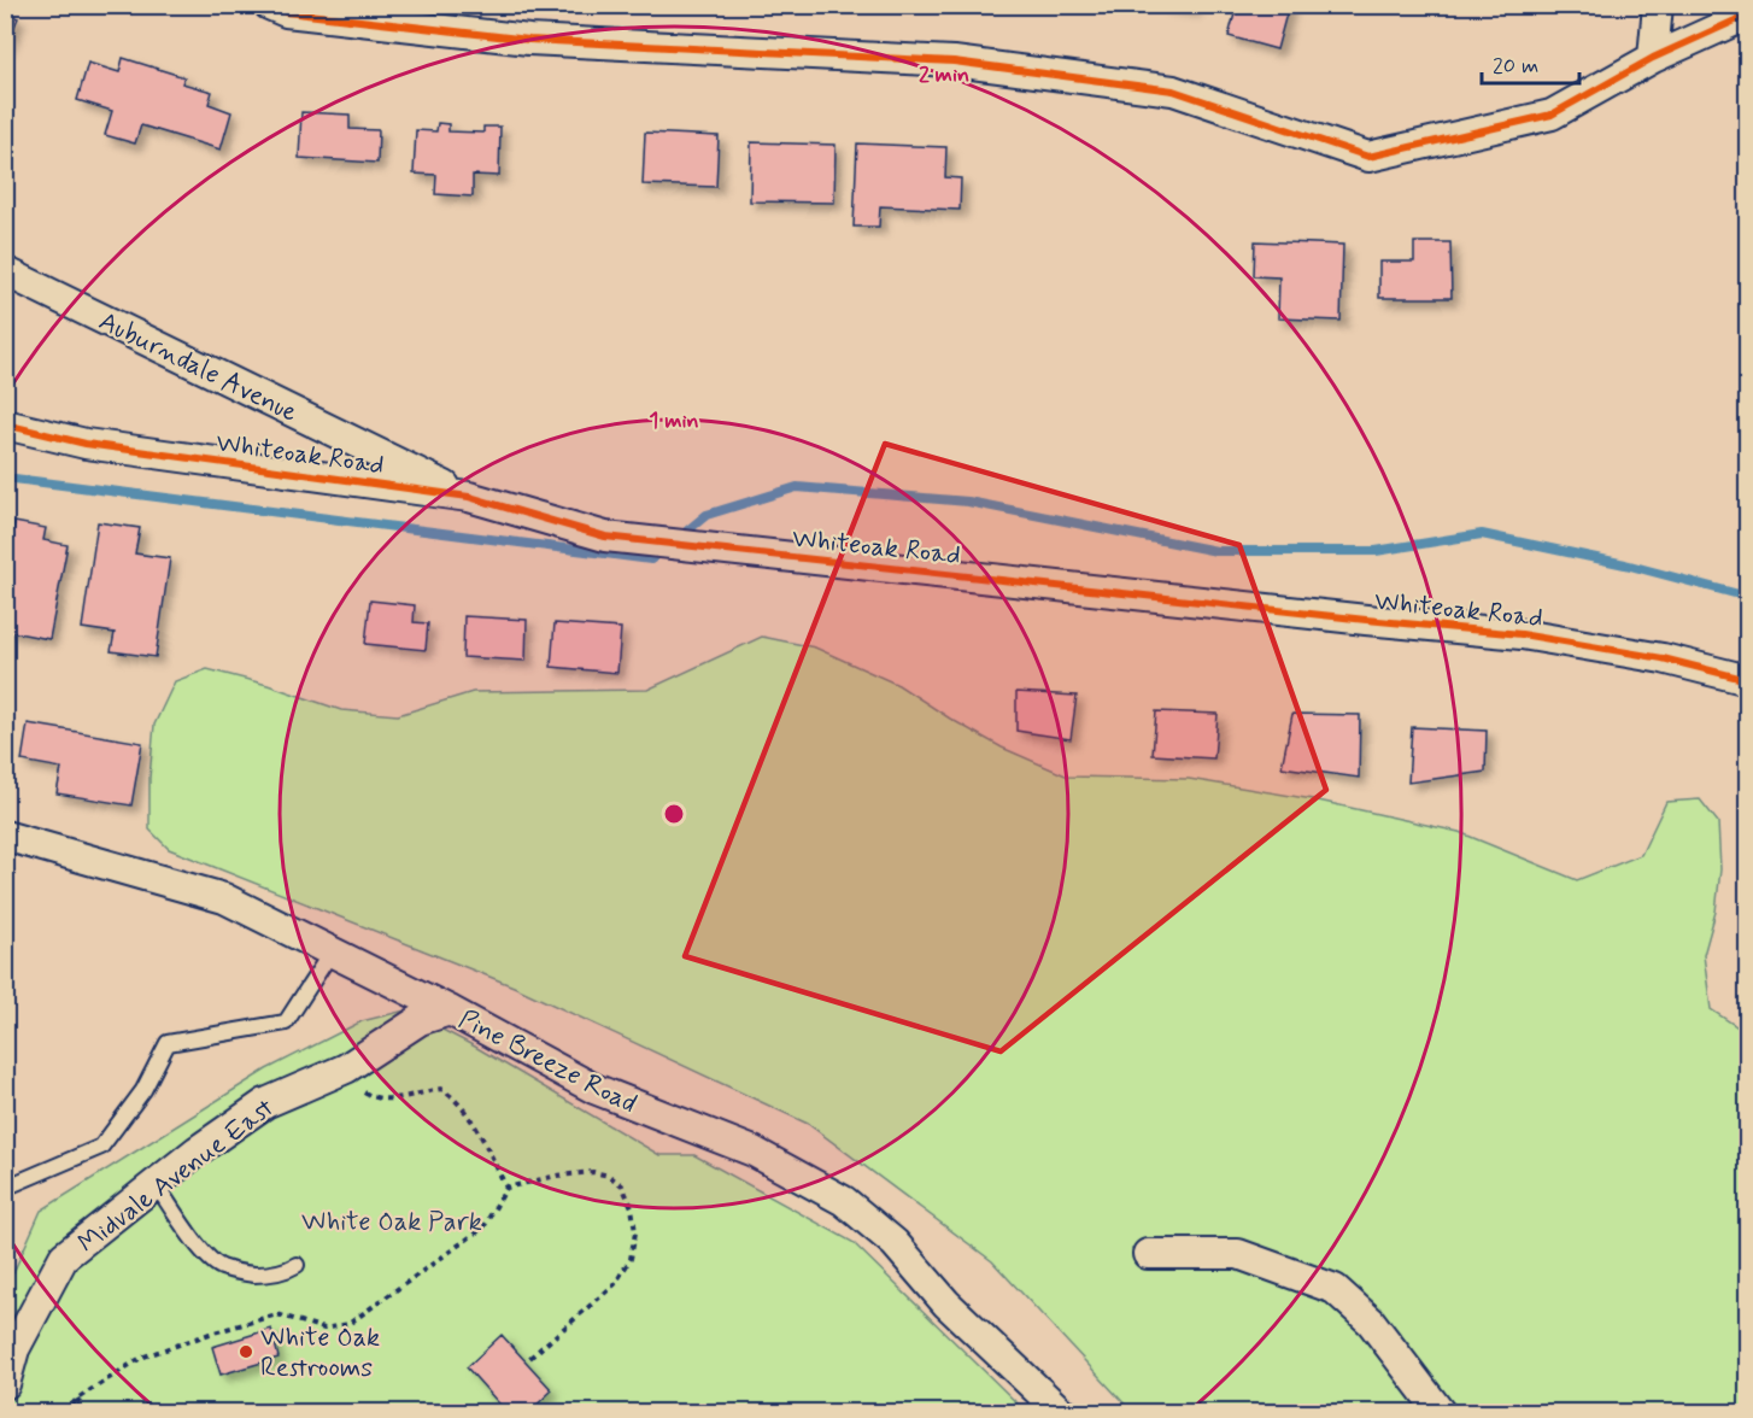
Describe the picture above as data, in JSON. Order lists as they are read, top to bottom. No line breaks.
{"streets":{"street":["Auburndale Avenue","Whiteoak Road","Pine Breeze Road","Midvale Avenue East"]},"crossings":[["Auburndale Avenue","Whiteoak Road"],["Pine Breeze Road","Midvale Avenue East"]],"parks":["White Oak Park"],"places":["White Oak Restrooms"],"scale_bar":"20 m","rings":["2 min","1 min"]}
